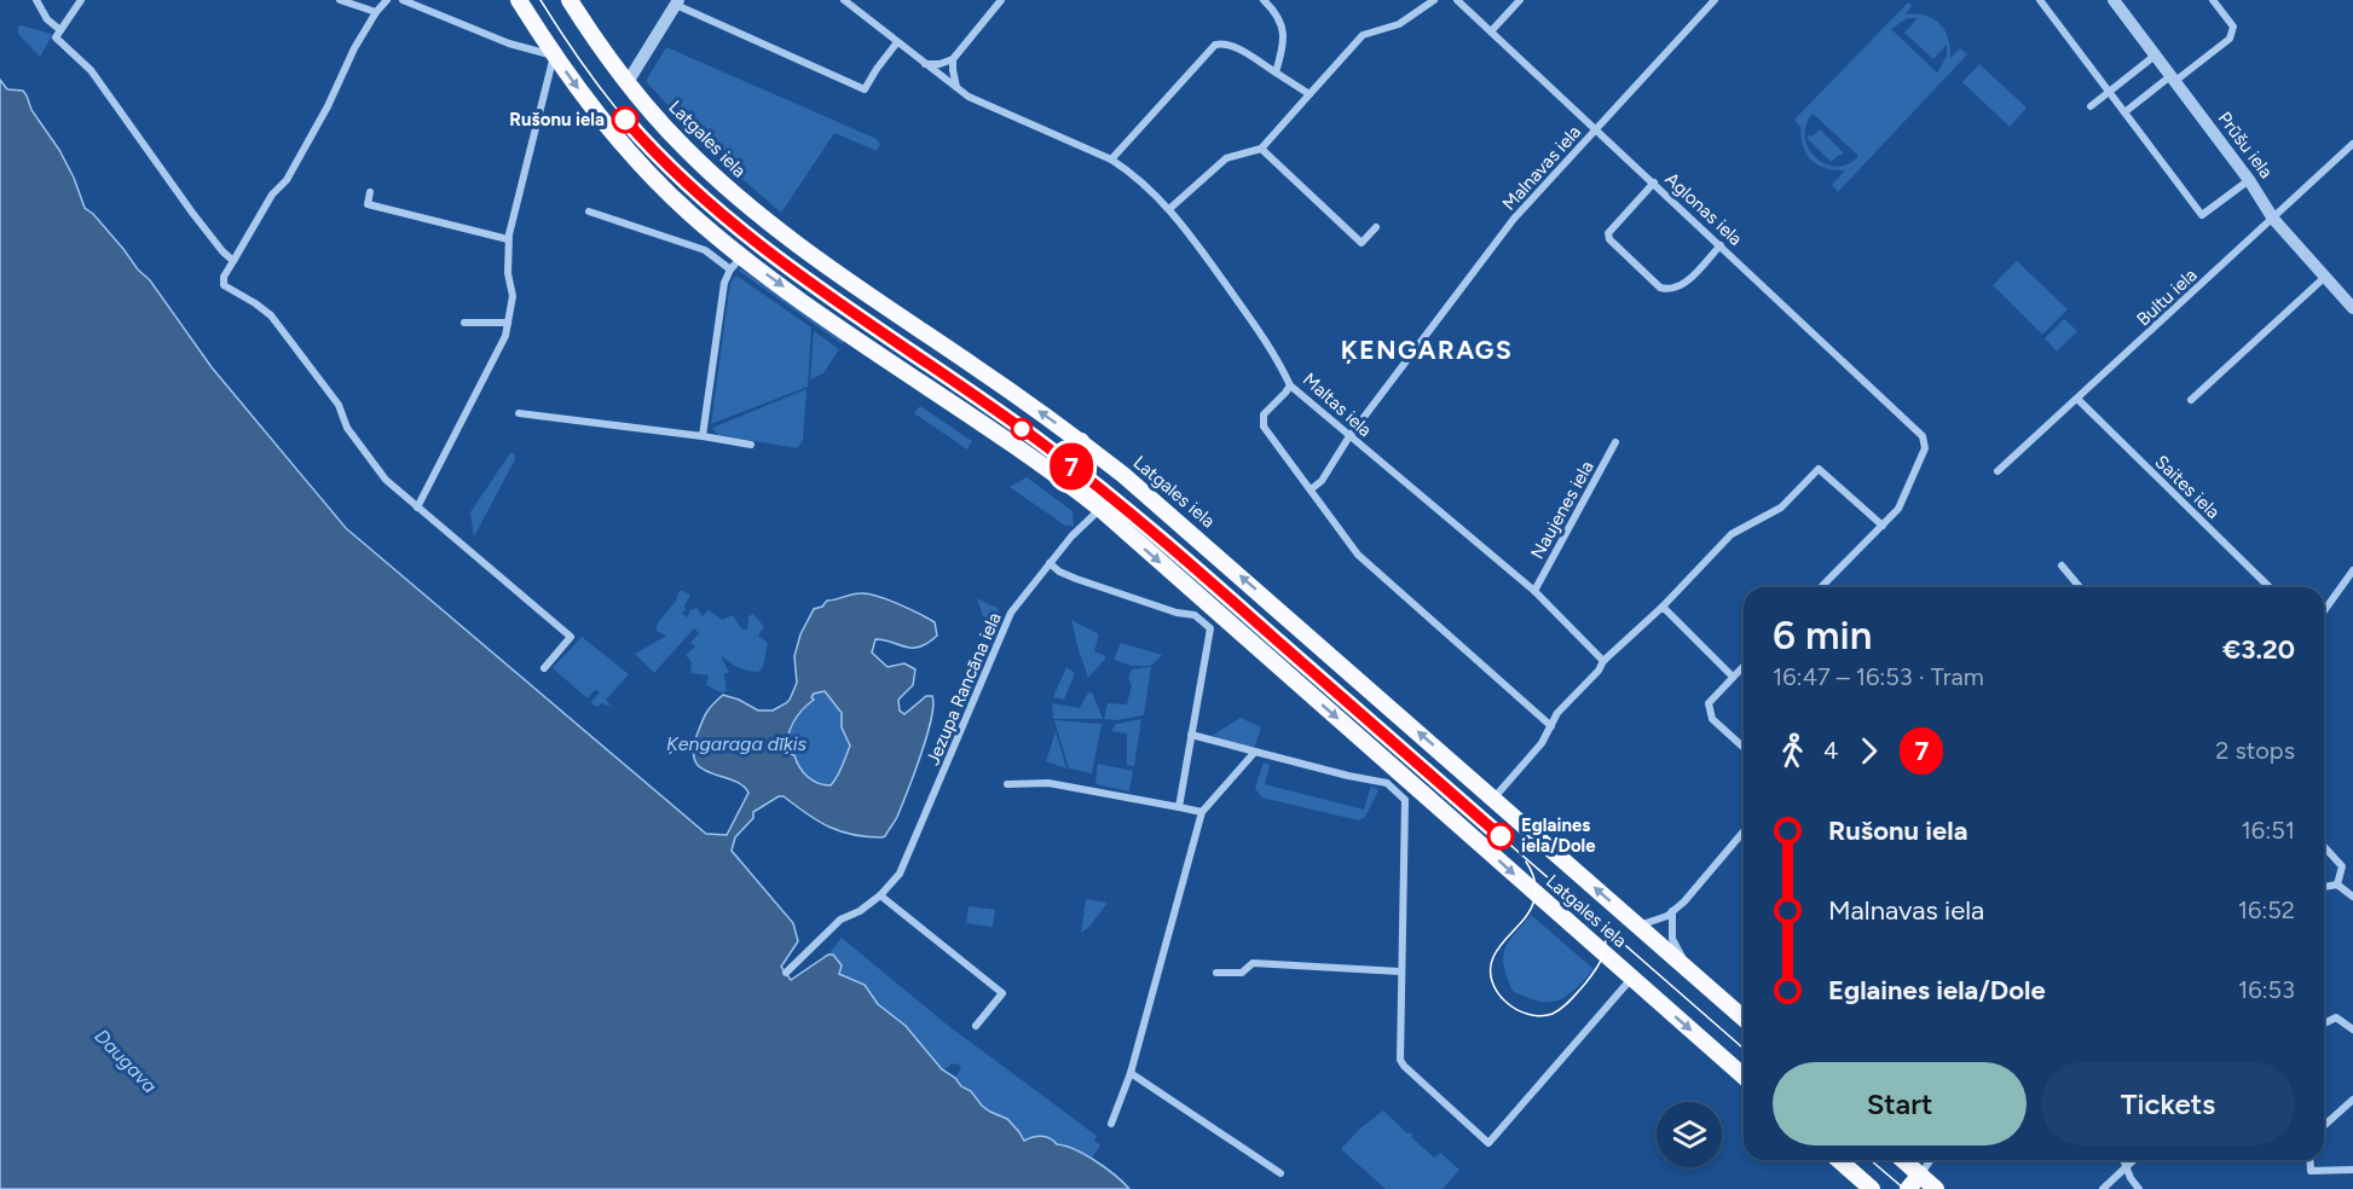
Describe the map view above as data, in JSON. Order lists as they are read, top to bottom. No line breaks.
{"streets":{"highway":["Latgales iela"],"street":["Prūšu iela","Malnavas iela","Aglonas iela","Bultu iela","Maltas iela","Saites iela","Naujenes iela","Jezupa Rancāna iela"]},"crossings":[["Latgales iela","Jezupa Rancāna iela"],["Prūšu iela","Bultu iela"],["Malnavas iela","Aglonas iela"],["Malnavas iela","Maltas iela"],["Bultu iela","Saites iela"],["Maltas iela","Naujenes iela"]],"districts":["ĶENGARAGS"],"water":["Ķengaraga dīķis","Daugava"],"places":["Rušonu iela","Eglaines iela/Dole"],"lines":["tram line 7"],"page":{"on_map":"7","heading":["6 min","16:47 – 16:53 · Tram","€3.20"],"legs":["4","7","2 stops"],"list":[{"name":"Rušonu iela","value":"16:51"},{"name":"Malnavas iela","value":"16:52"},{"name":"Eglaines iela/Dole","value":"16:53"}],"buttons":["Start","Tickets"]}}
